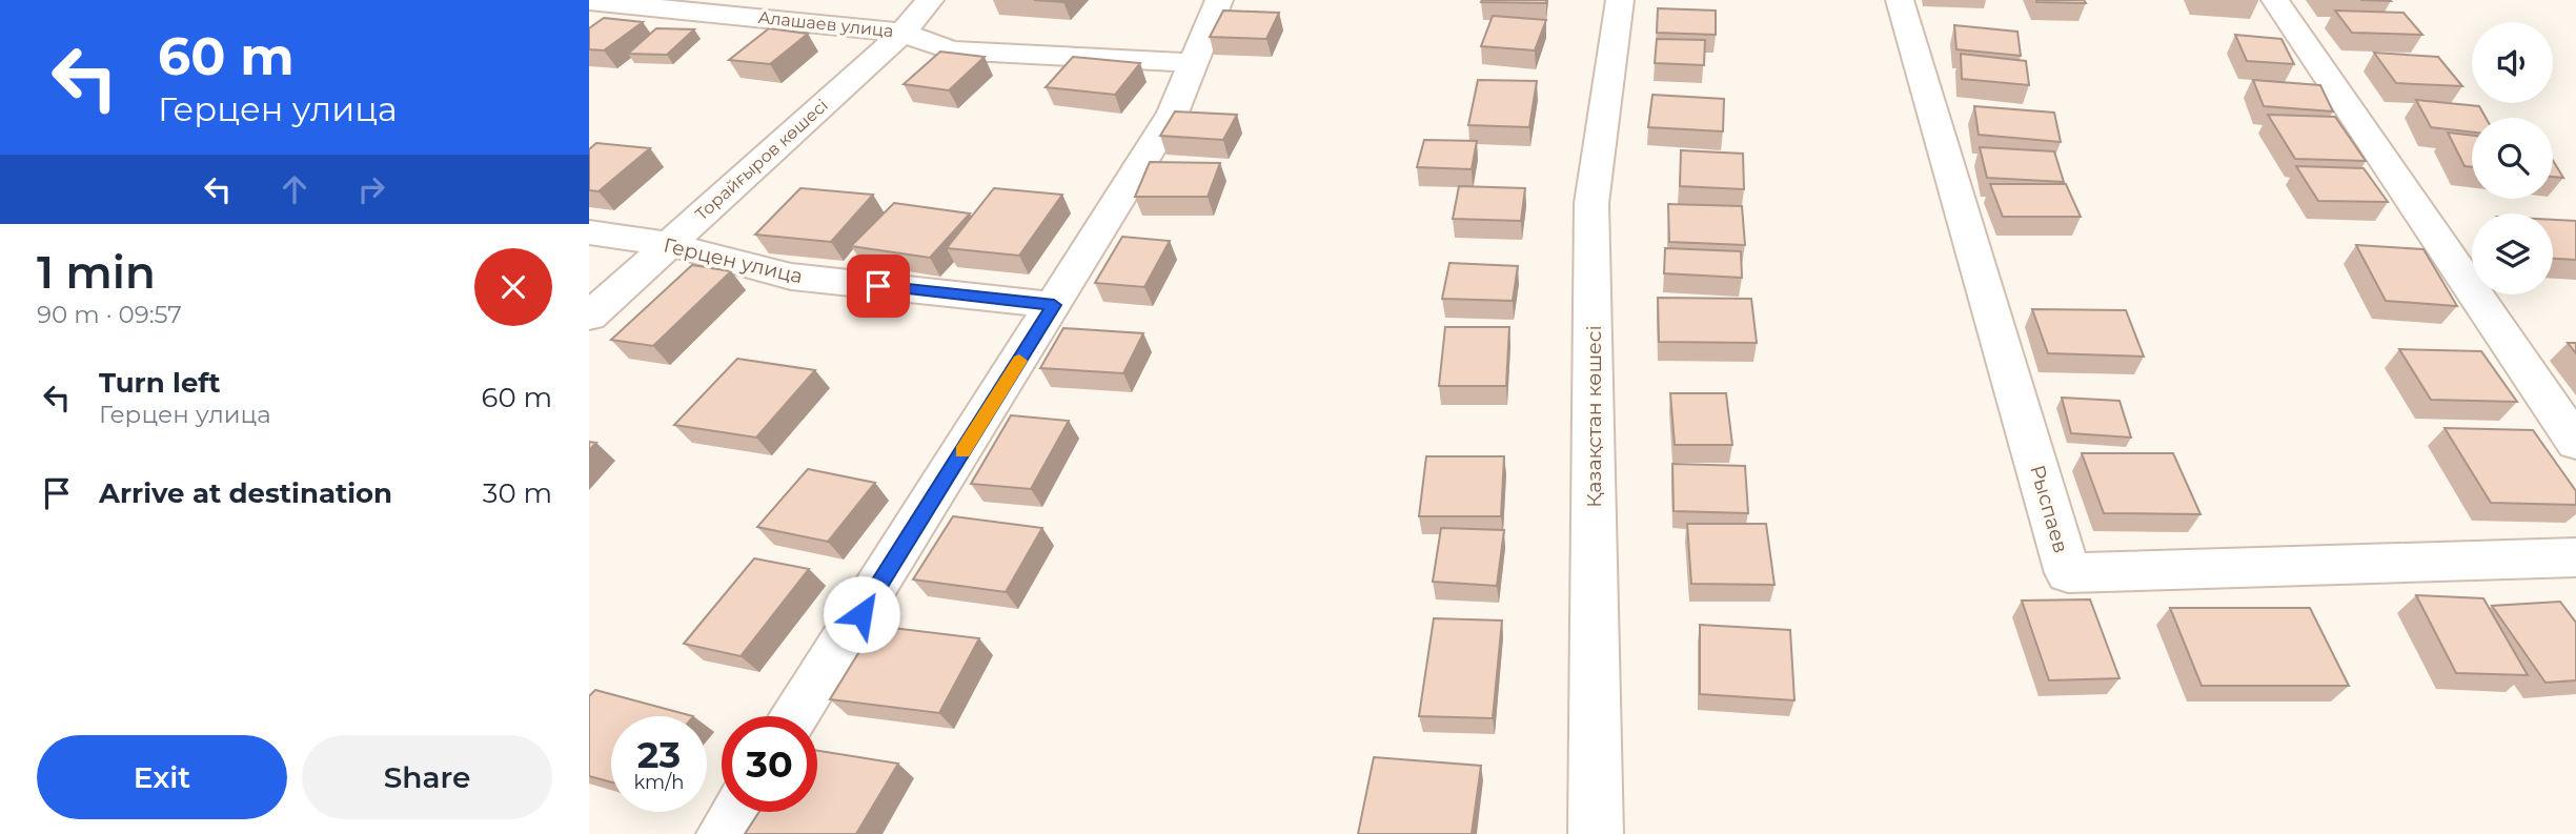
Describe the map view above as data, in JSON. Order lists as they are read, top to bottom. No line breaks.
{"streets":{"street":["Алашаев улица","Торайғыров көшесі","Герцен улица","Қазақстан көшесі","Рыспаев"]},"crossings":[["Алашаев улица","Торайғыров көшесі"],["Торайғыров көшесі","Герцен улица"]],"page":{"turn":["60 m","Герцен улица"],"heading":["1 min","90 m · 09:57"],"list":[{"name":"Turn left","note":"Герцен улица","value":"60 m"},{"name":"Arrive at destination","value":"30 m"}],"speed":"23 km/h","limit":"30","buttons":["Exit","Share"]}}
